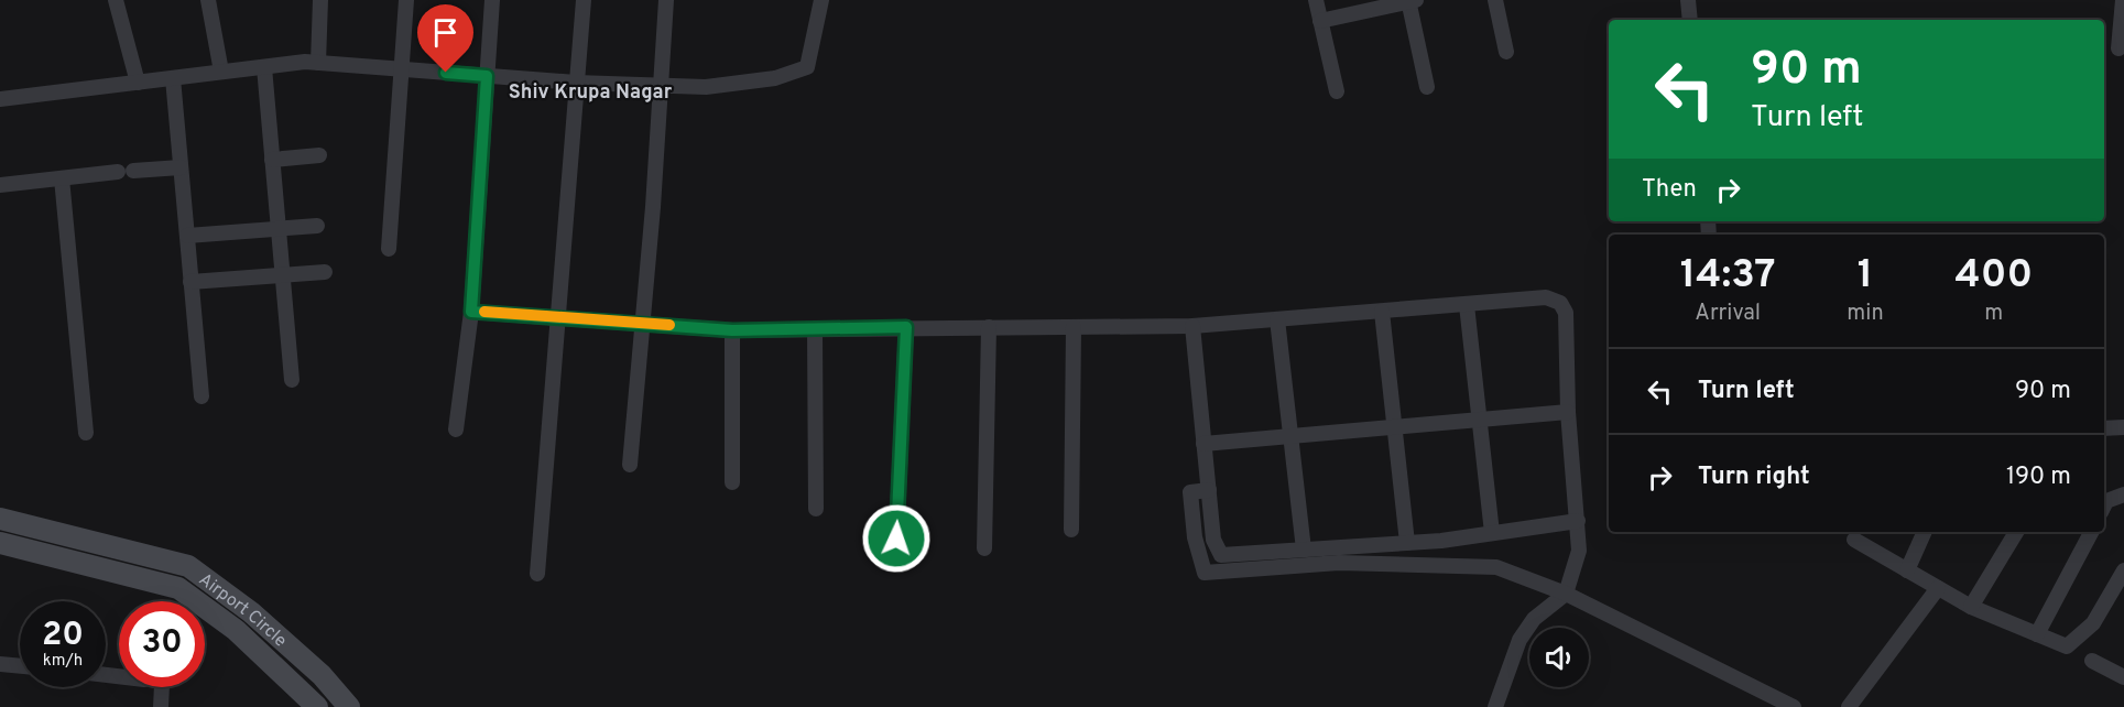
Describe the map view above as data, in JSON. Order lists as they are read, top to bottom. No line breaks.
{"streets":{"main road":["Airport Circle"]},"districts":["Shiv Krupa Nagar"],"page":{"turn":["90 m","Turn left"],"then":"Then","eta":["14:37","Arrival","1","min","400","m"],"list":[{"name":"Turn left","value":"90 m"},{"name":"Turn right","value":"190 m"}],"speed":"20 km/h","limit":"30"}}
